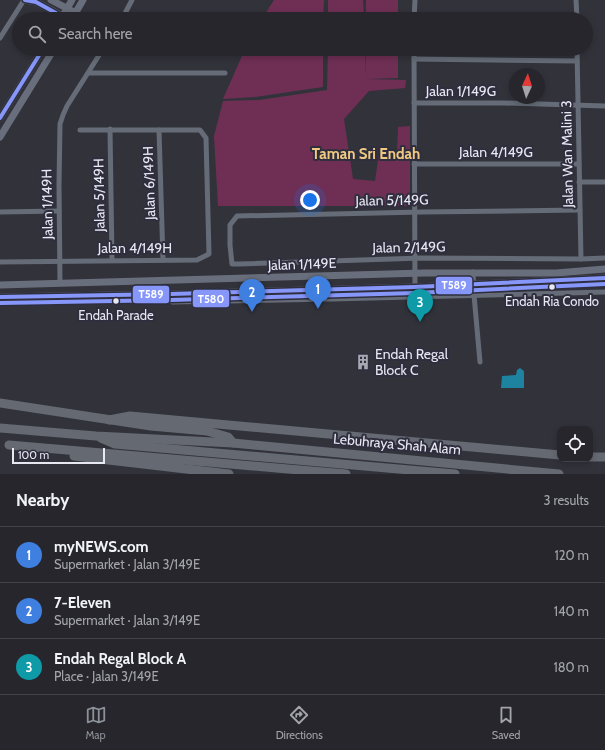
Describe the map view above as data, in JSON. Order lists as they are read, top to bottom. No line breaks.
{"streets":{"highway":["Lebuhraya Shah Alam"],"street":["Jalan 1/149G","Jalan 4/149G","Jalan Wan Malini 3","Jalan 6/149H","Jalan 5/149H","Jalan 5/149G","Jalan 1/149H","Jalan 2/149G","Jalan 4/149H","Jalan 1/149E"]},"crossings":[["Jalan 1/149G","Jalan Wan Malini 3"],["Jalan 4/149G","Jalan Wan Malini 3"],["Jalan Wan Malini 3","Jalan 5/149G"],["Jalan Wan Malini 3","Jalan 2/149G"],["Jalan 6/149H","Jalan 4/149H"],["Jalan 5/149H","Jalan 4/149H"],["Jalan 5/149G","Jalan 2/149G"],["Jalan 1/149H","Jalan 4/149H"],["Jalan 1/149H","Jalan 1/149E"]],"districts":["Taman Sri Endah"],"places":{"other":["Endah Ria Condo","Endah Parade"],"building":["Endah Regal Block C"]},"lines":["transit line T589","transit line T580"],"scale_bar":"100 m","north":"top","page":{"search":"Search here","pins":["1","2","3"],"scale":"100 m","heading":["Nearby","3 results"],"list":[{"mark":"1","name":"myNEWS.com","note":"Supermarket · Jalan 3/149E","value":"120 m"},{"mark":"2","name":"7-Eleven","note":"Supermarket · Jalan 3/149E","value":"140 m"},{"mark":"3","name":"Endah Regal Block A","note":"Place · Jalan 3/149E","value":"180 m"}],"nav":["Map","Directions","Saved"]}}
